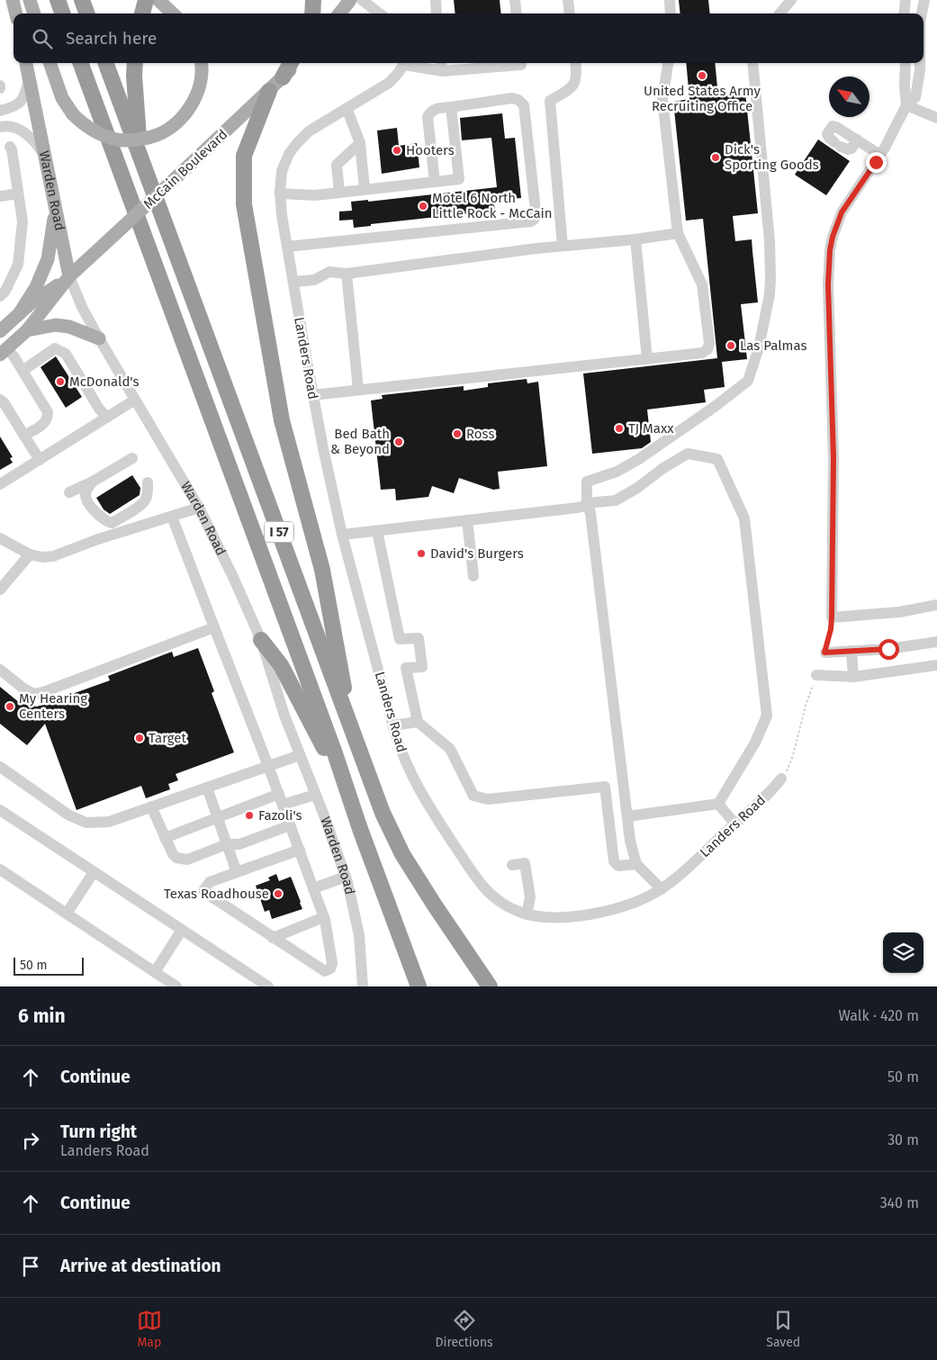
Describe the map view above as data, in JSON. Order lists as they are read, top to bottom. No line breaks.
{"streets":{"highway":["I 57"],"main road":["McCain Boulevard","Warden Road"],"street":["Landers Road"]},"crossings":[["McCain Boulevard","Warden Road"]],"places":["United States Army Recruiting Office","Hooters","Dick's Sporting Goods","Motel 6 North Little Rock - McCain","Las Palmas","McDonald's","TJ Maxx","Ross","Bed Bath & Beyond","David's Burgers","My Hearing Centers","Target","Fazoli's","Texas Roadhouse"],"scale_bar":"50 m","north":"top left","page":{"search":"Search here","scale":"50 m","heading":["6 min","Walk · 420 m"],"list":[["Continue","50 m"],["Turn right","Landers Road","30 m"],["Continue","340 m"],"Arrive at destination"],"nav":["Map","Directions","Saved"]}}
